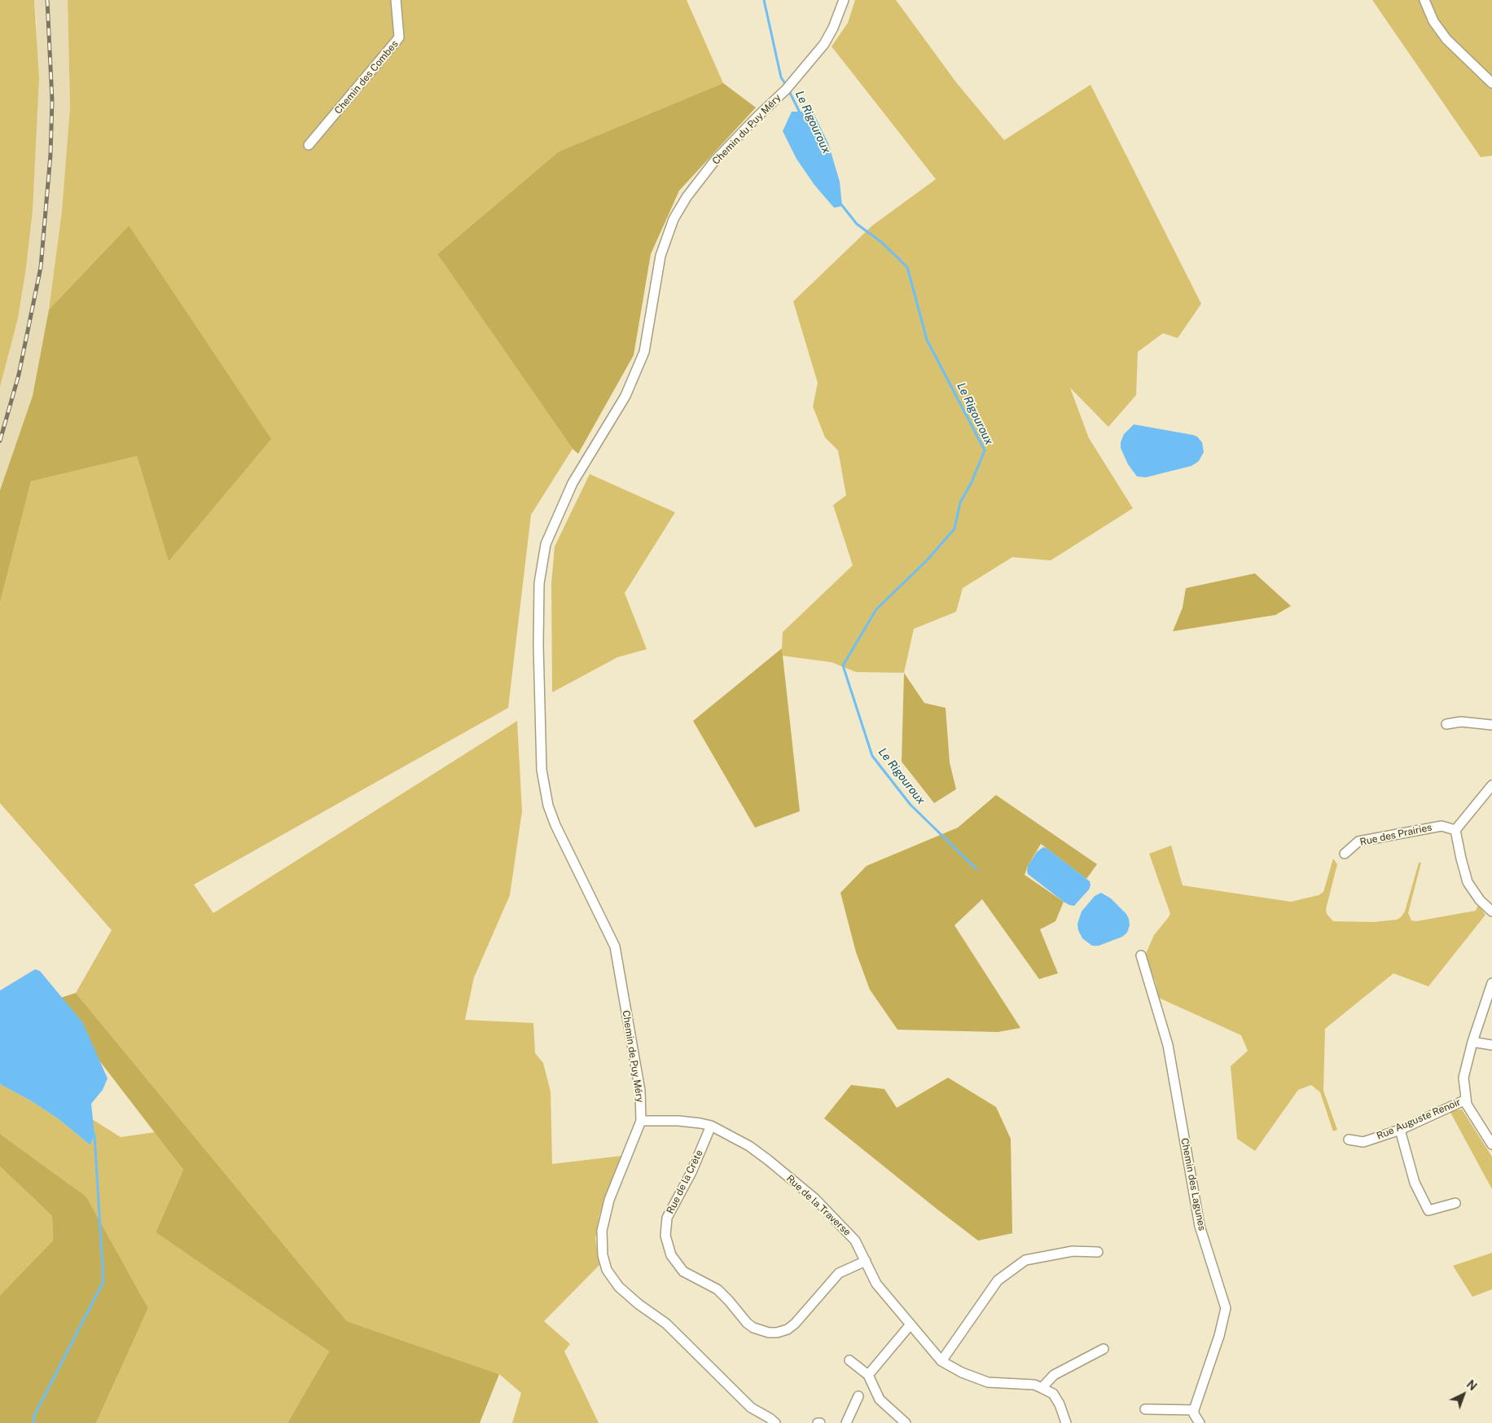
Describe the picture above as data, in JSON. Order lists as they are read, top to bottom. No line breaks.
{"streets":{"street":["Chemin des Combes","Chemin du Puy Méry","Rue des Prairies","Chemin de Puy Méry","Rue Auguste Renoir","Rue de la Crête","Chemin des Lagunes","Rue de la Traverse"]},"crossings":[["Chemin du Puy Méry","Chemin de Puy Méry"],["Chemin de Puy Méry","Rue de la Traverse"],["Rue de la Crête","Rue de la Traverse"]],"water":["Le Rigouroux"],"north":"top right"}
